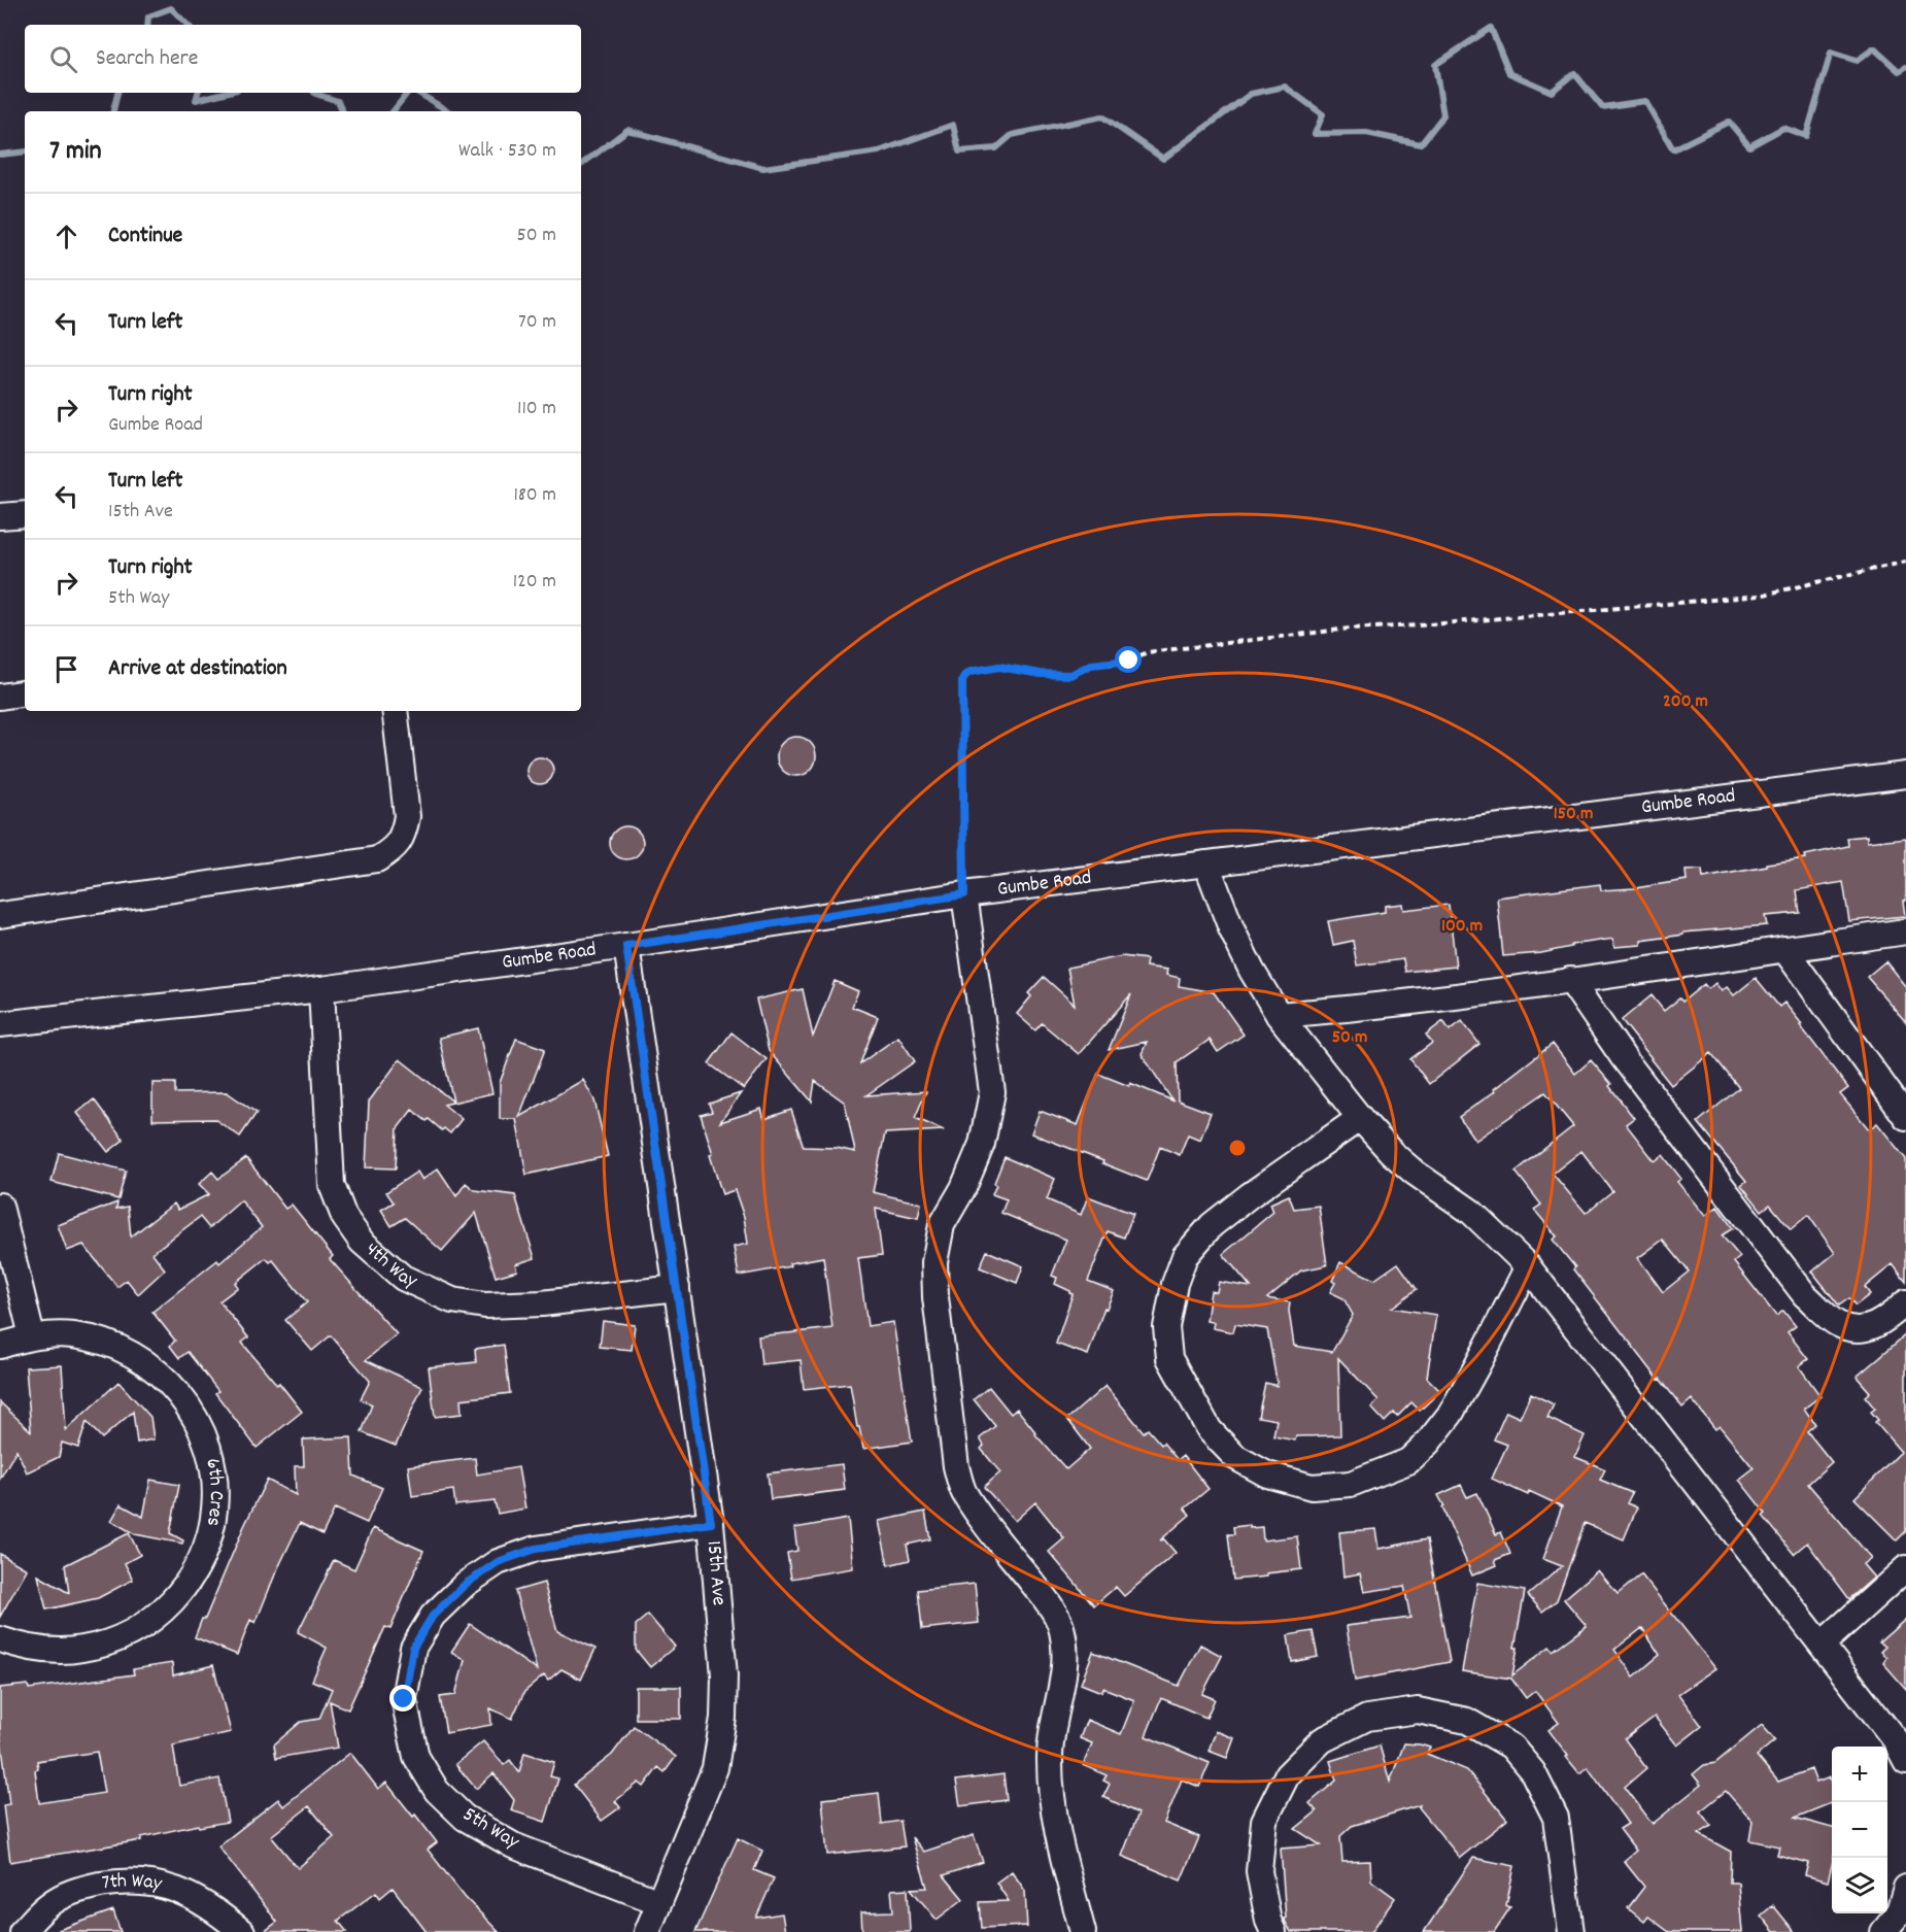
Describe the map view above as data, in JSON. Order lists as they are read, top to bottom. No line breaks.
{"streets":{"street":["Gumbe Road","4th Way","6th Cres","15th Ave","5th Way","7th Way"]},"crossings":[["Gumbe Road","4th Way"],["Gumbe Road","15th Ave"],["4th Way","15th Ave"],["15th Ave","5th Way"]],"page":{"search":"Search here","heading":["7 min","Walk · 530 m"],"list":[["Continue","50 m"],["Turn left","70 m"],["Turn right","Gumbe Road","110 m"],["Turn left","15th Ave","180 m"],["Turn right","5th Way","120 m"],"Arrive at destination"],"map_buttons":["+","−"]},"rings":["200 m","150 m","100 m","50 m"]}
